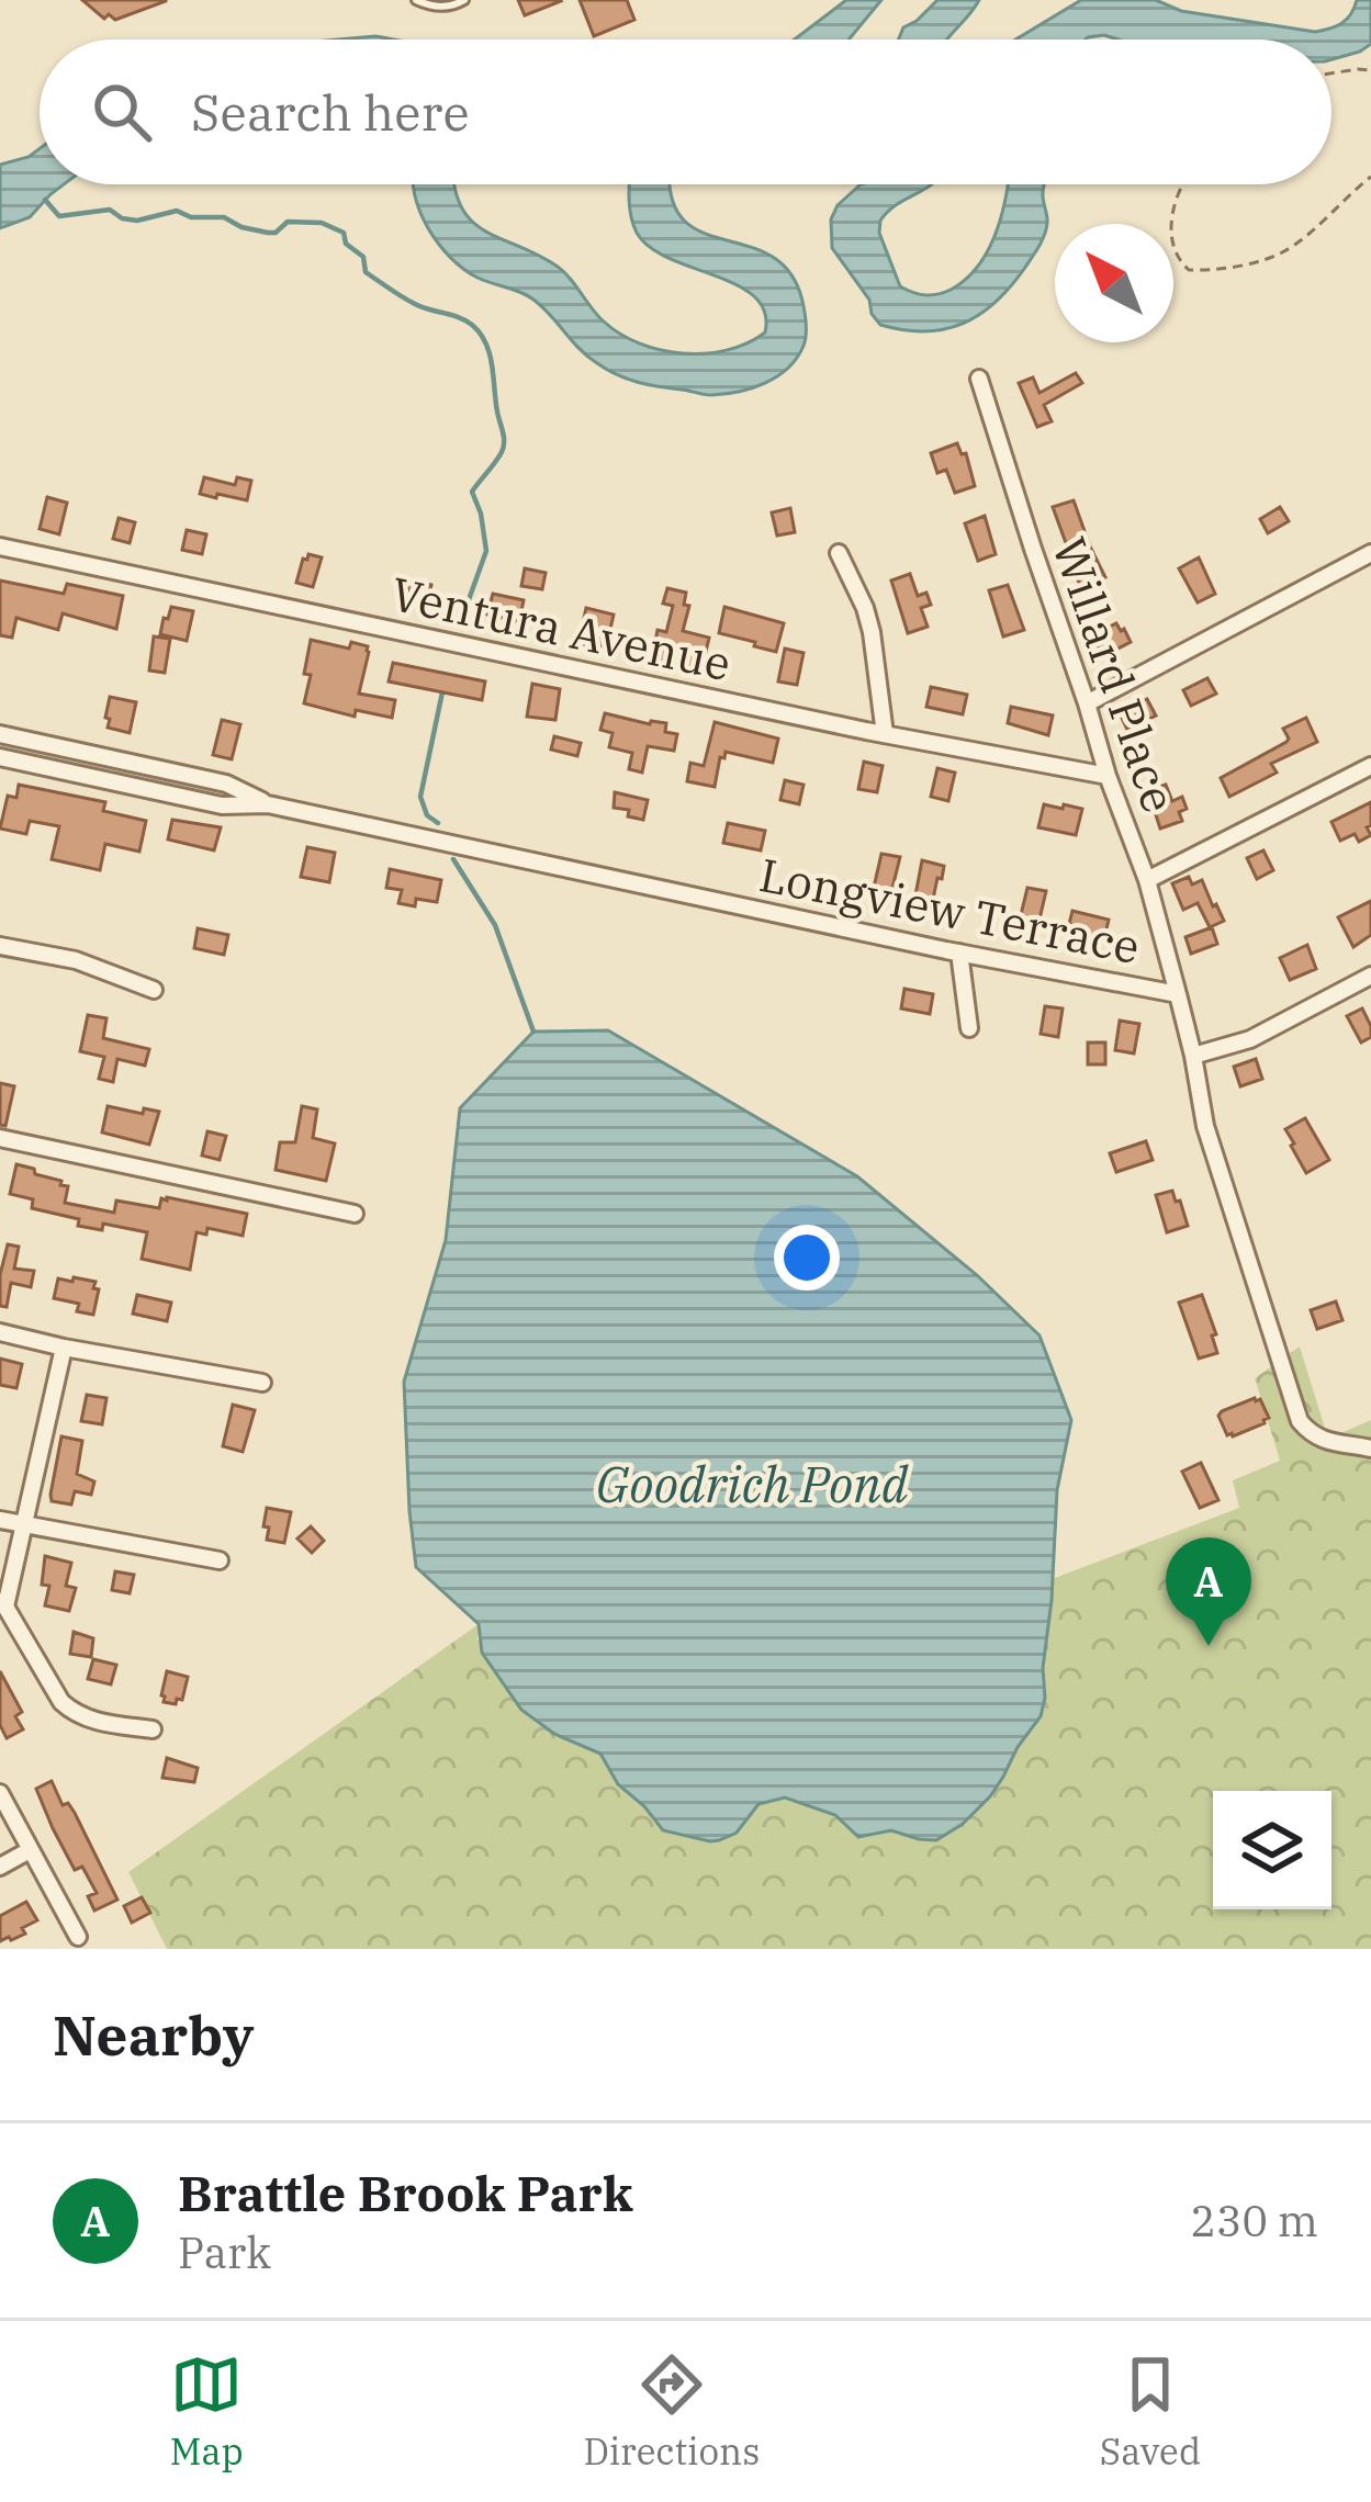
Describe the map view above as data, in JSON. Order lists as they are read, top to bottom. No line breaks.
{"streets":{"street":["Ventura Avenue","Willard Place","Longview Terrace"]},"crossings":[["Ventura Avenue","Willard Place"],["Willard Place","Longview Terrace"]],"water":["Goodrich Pond"],"north":"top left","page":{"search":"Search here","pins":"A","heading":"Nearby","list":[{"mark":"A","name":"Brattle Brook Park","note":"Park","value":"230 m"}],"nav":["Map","Directions","Saved"]}}
